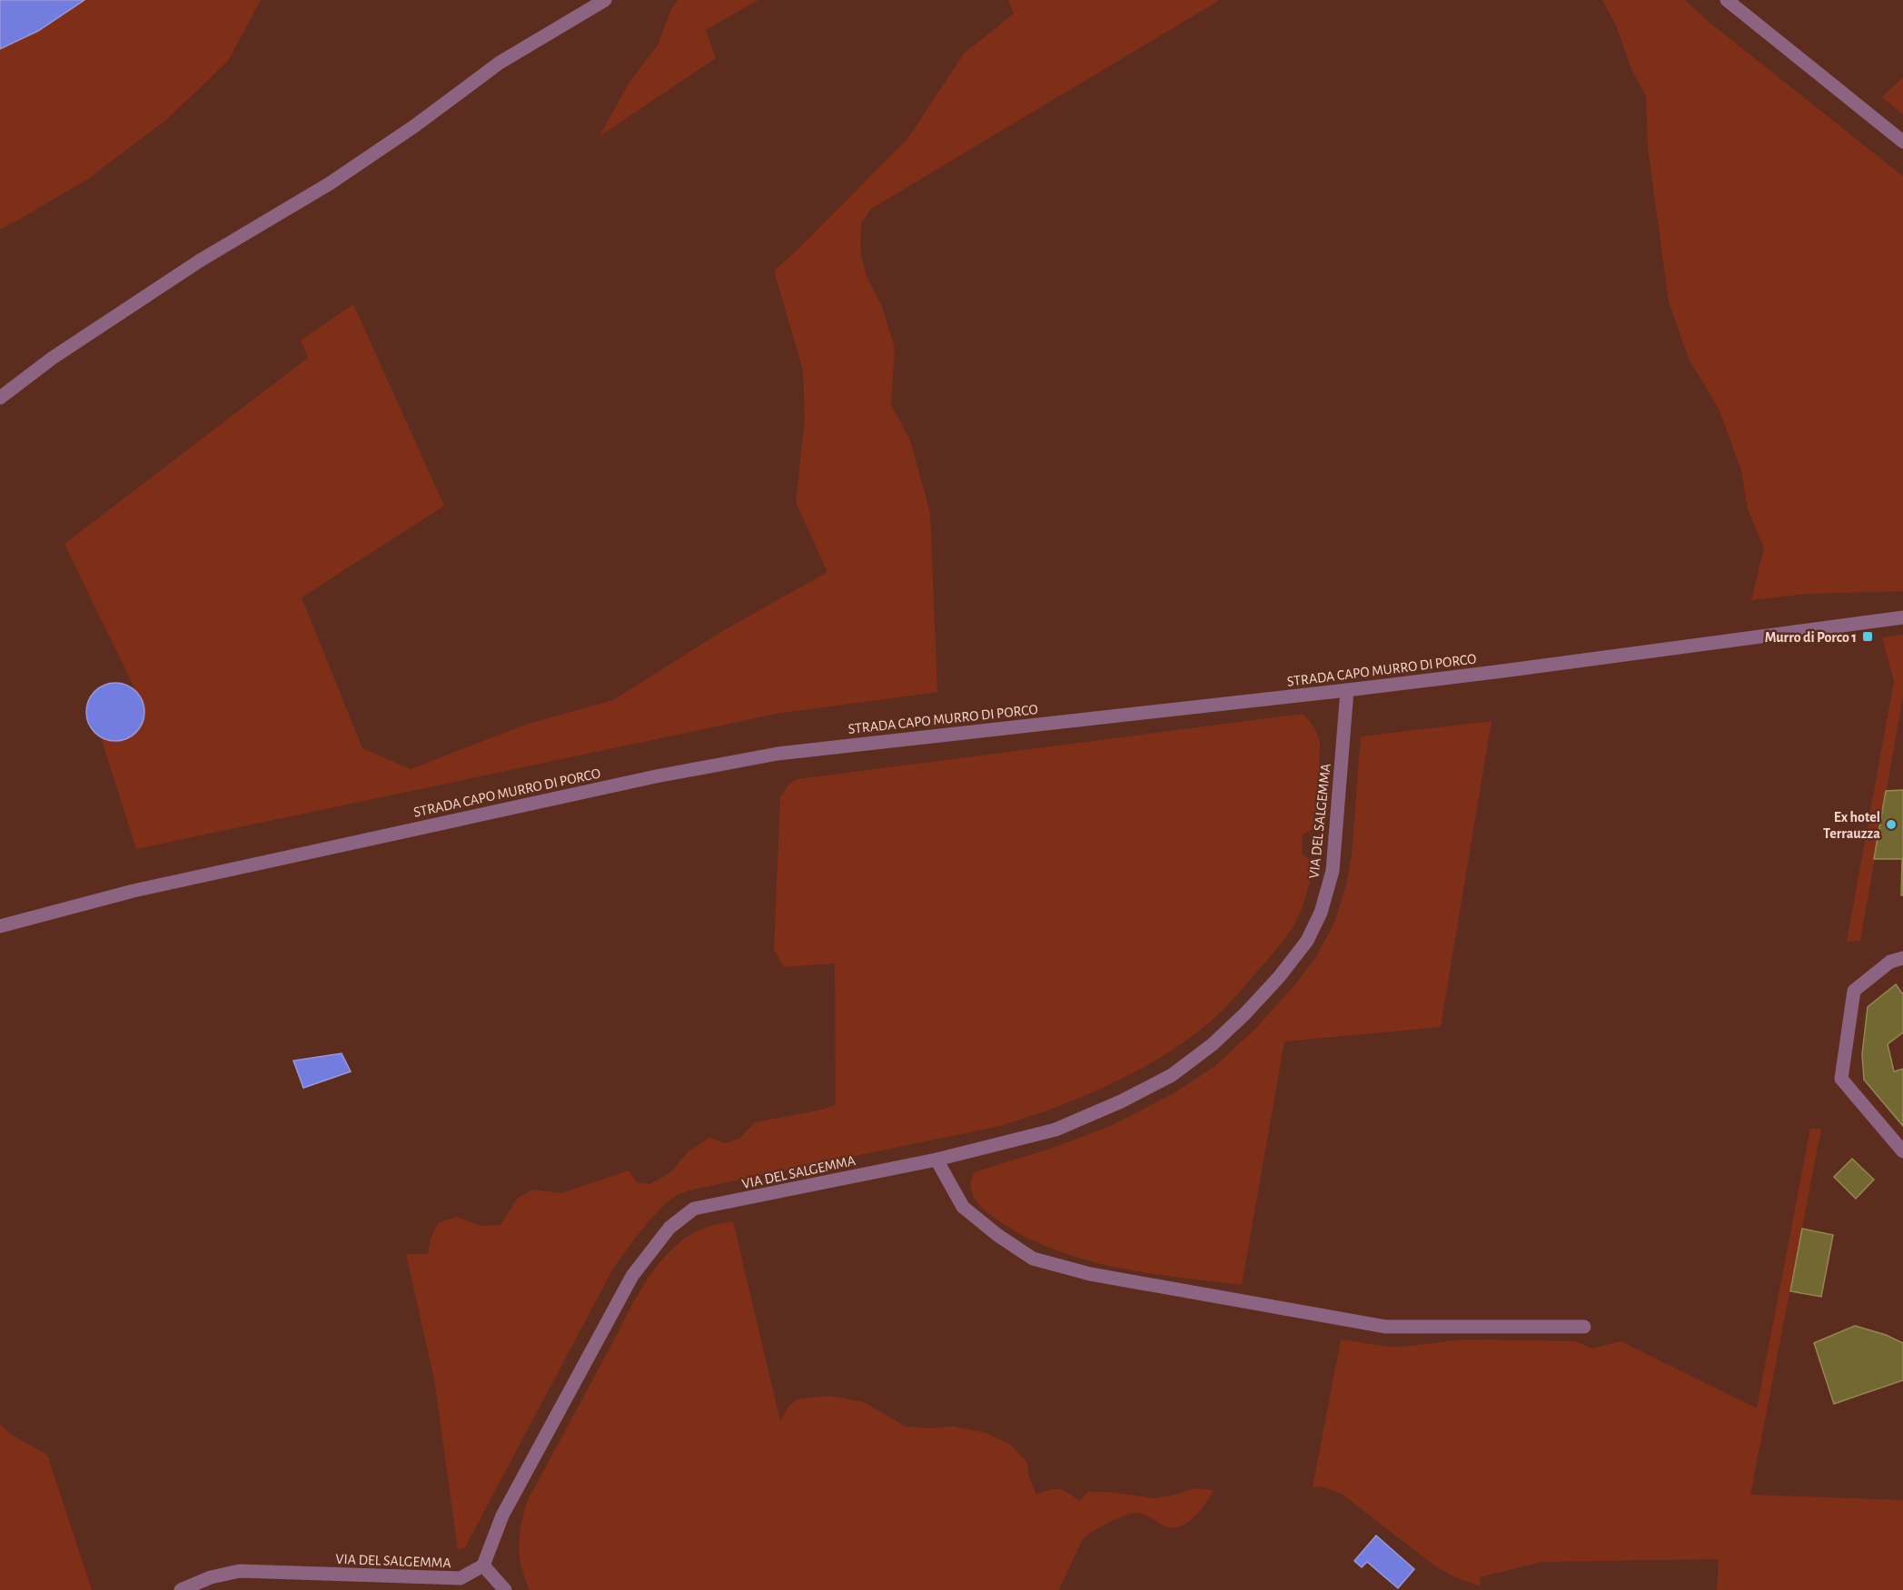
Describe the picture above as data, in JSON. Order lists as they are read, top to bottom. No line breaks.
{"streets":{"street":["STRADA CAPO MURRO DI PORCO","VIA DEL SALGEMMA"]},"crossings":[["STRADA CAPO MURRO DI PORCO","VIA DEL SALGEMMA"]],"places":{"transit":["Murro di Porco 1"],"other":["Ex hotel Terrauzza"]}}
